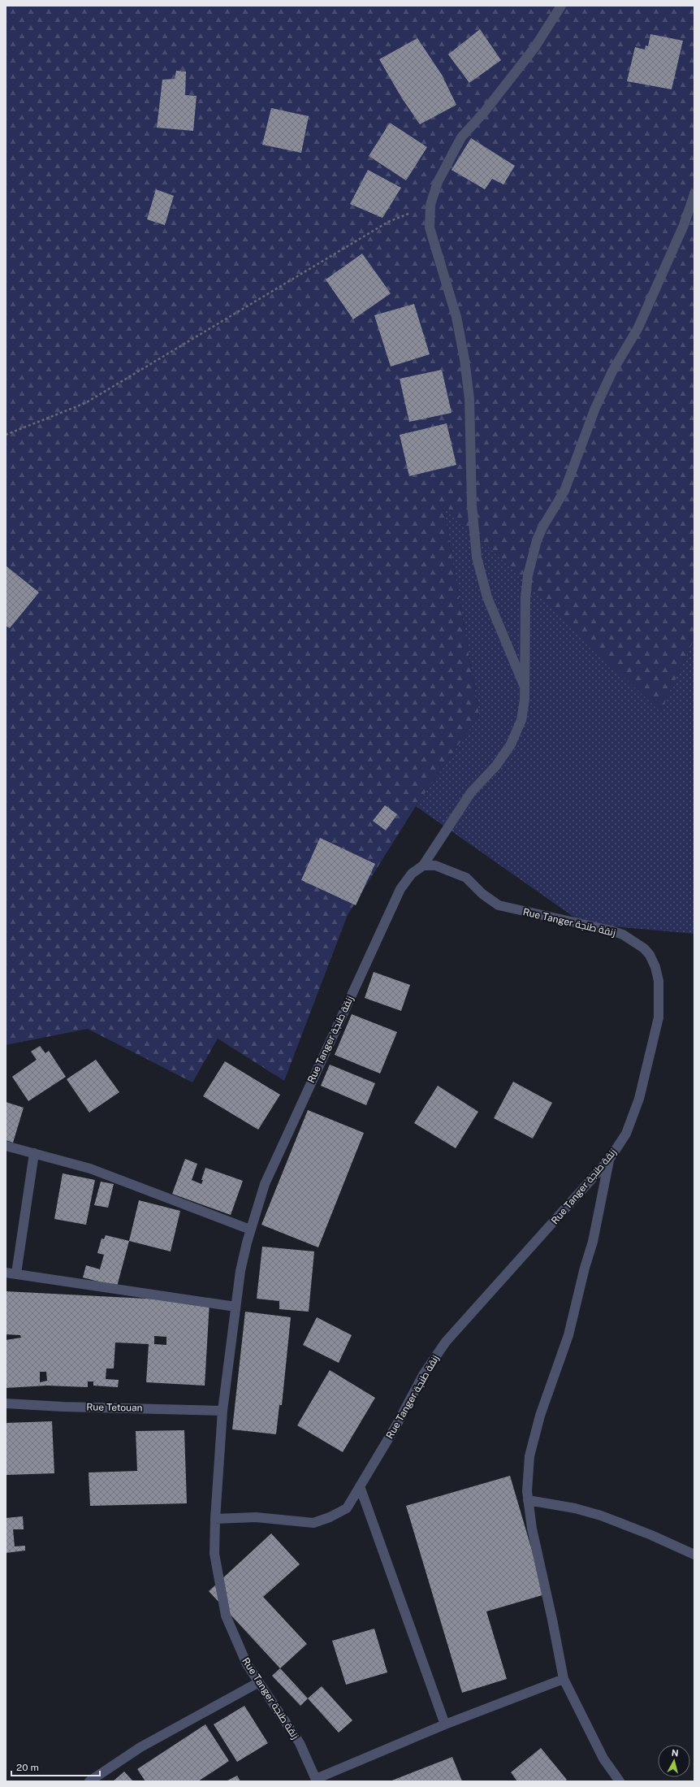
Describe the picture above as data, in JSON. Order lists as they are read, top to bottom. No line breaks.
{"streets":{"street":["Rue Tanger زنقة طنجة","Rue Tetouan"]},"crossings":[["Rue Tanger زنقة طنجة","Rue Tetouan"]],"scale_bar":"20 m","north":"top"}
